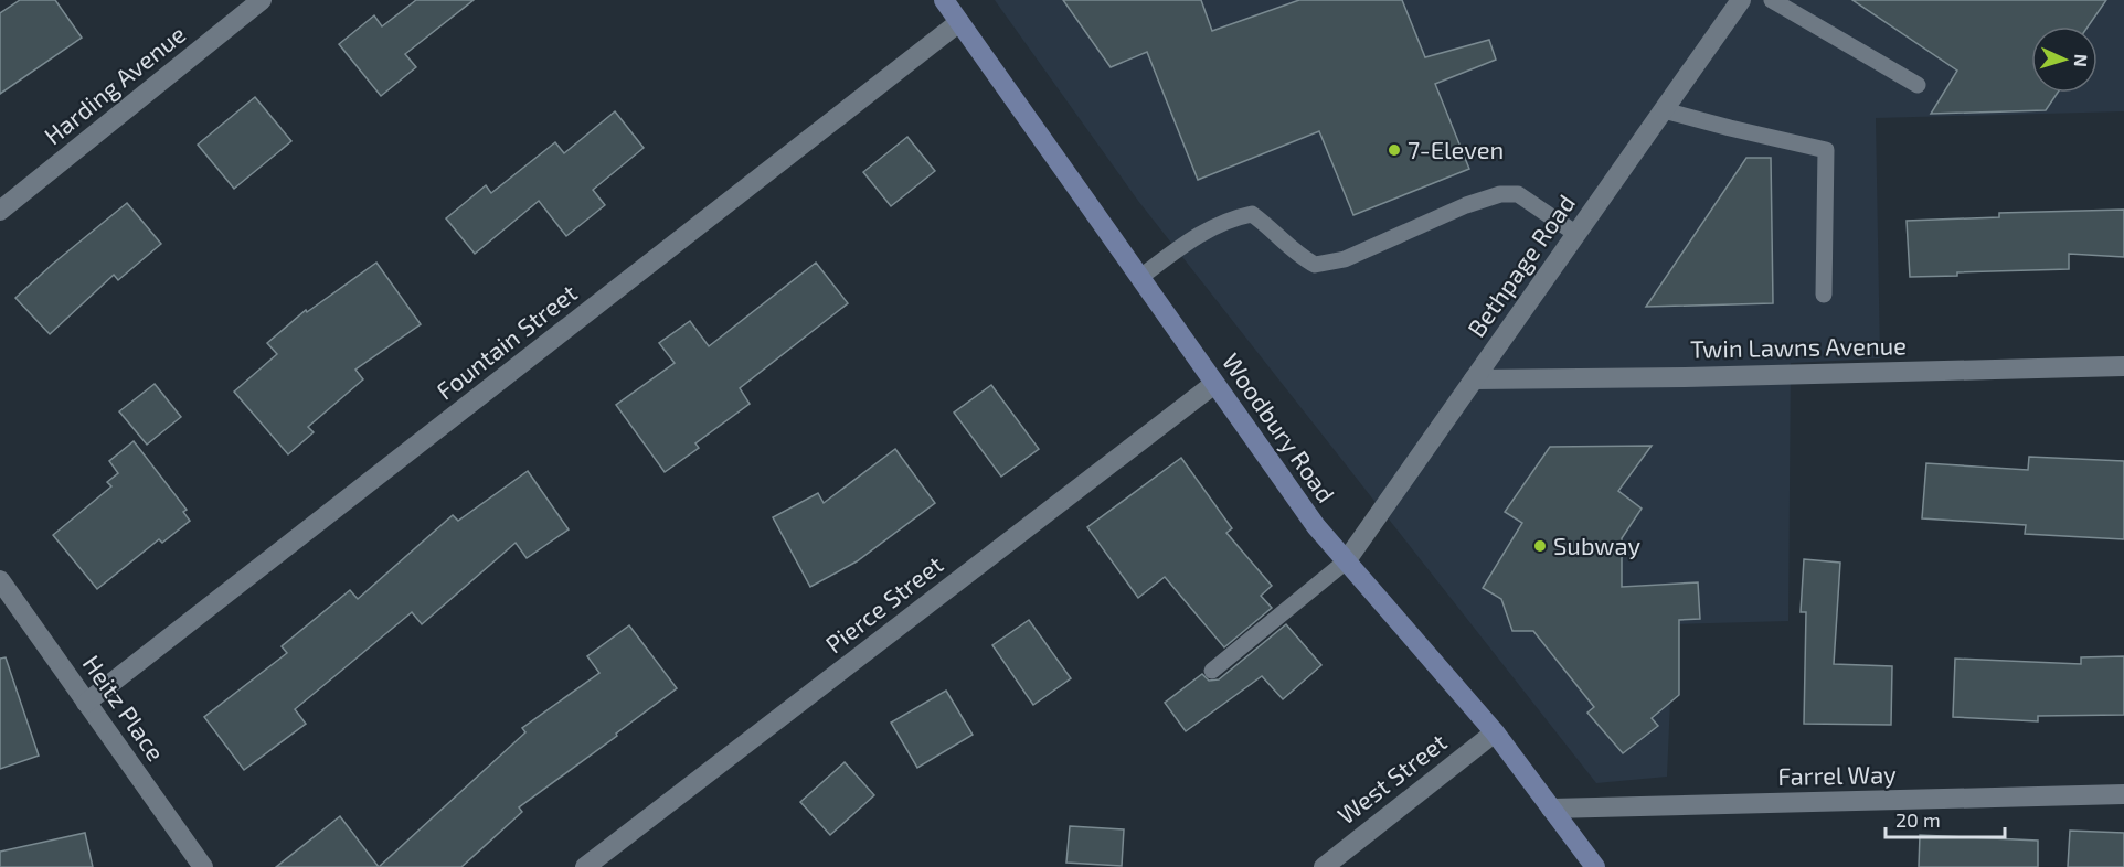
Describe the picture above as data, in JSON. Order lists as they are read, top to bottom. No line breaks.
{"streets":{"main road":["Woodbury Road"],"street":["Harding Avenue","Bethpage Road","Fountain Street","Twin Lawns Avenue","Pierce Street","Heitz Place","Farrel Way","West Street"]},"crossings":[["Bethpage Road","Twin Lawns Avenue"],["Bethpage Road","Woodbury Road"],["Fountain Street","Woodbury Road"],["Fountain Street","Heitz Place"],["Woodbury Road","Pierce Street"],["Woodbury Road","Farrel Way"],["Woodbury Road","West Street"]],"places":["7-Eleven","Subway"],"scale_bar":"20 m","north":"right"}
